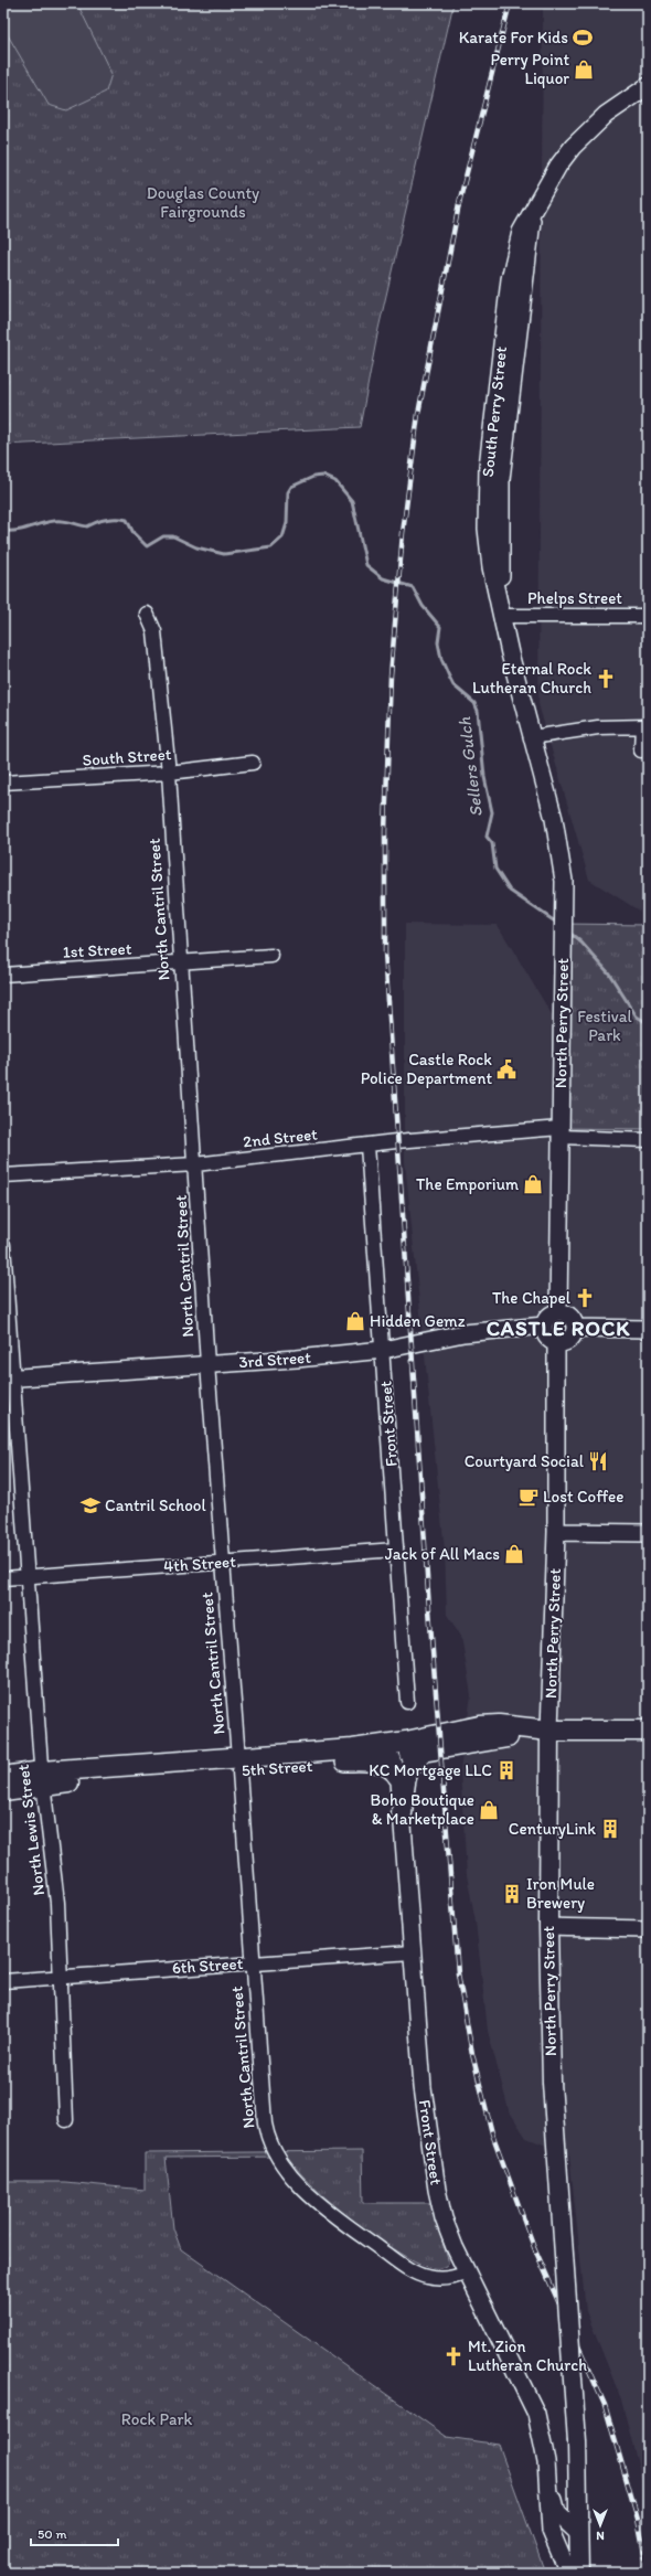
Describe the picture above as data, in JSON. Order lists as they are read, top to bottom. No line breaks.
{"streets":{"main road":["North Perry Street","5th Street"],"street":["South Perry Street","Phelps Street","South Street","North Cantril Street","1st Street","2nd Street","3rd Street","Front Street","4th Street","North Lewis Street","6th Street"]},"crossings":[["South Perry Street","Phelps Street"],["South Perry Street","North Perry Street"],["South Street","North Cantril Street"],["North Cantril Street","1st Street"],["North Cantril Street","2nd Street"],["North Cantril Street","3rd Street"],["North Cantril Street","Front Street"],["North Cantril Street","4th Street"],["North Cantril Street","5th Street"],["North Cantril Street","6th Street"],["North Perry Street","2nd Street"],["North Perry Street","3rd Street"],["North Perry Street","Front Street"],["North Perry Street","5th Street"],["2nd Street","Front Street"],["3rd Street","Front Street"],["3rd Street","North Lewis Street"],["Front Street","4th Street"],["Front Street","5th Street"],["Front Street","6th Street"],["4th Street","North Lewis Street"],["5th Street","North Lewis Street"],["North Lewis Street","6th Street"]],"districts":["CASTLE ROCK"],"water":["Sellers Gulch"],"parks":["Douglas County Fairgrounds","Festival Park","Rock Park"],"places":{"sports":["Karate For Kids"],"shop":["Perry Point Liquor","The Emporium","Hidden Gemz","Jack of All Macs","Boho Boutique & Marketplace"],"church":["Eternal Rock Lutheran Church","The Chapel","Mt. Zion Lutheran Church"],"public building":["Castle Rock Police Department"],"restaurant":["Courtyard Social"],"cafe":["Lost Coffee"],"school or university":["Cantril School"],"building":["KC Mortgage LLC","CenturyLink","Iron Mule Brewery"]},"scale_bar":"50 m","north":"bottom"}
